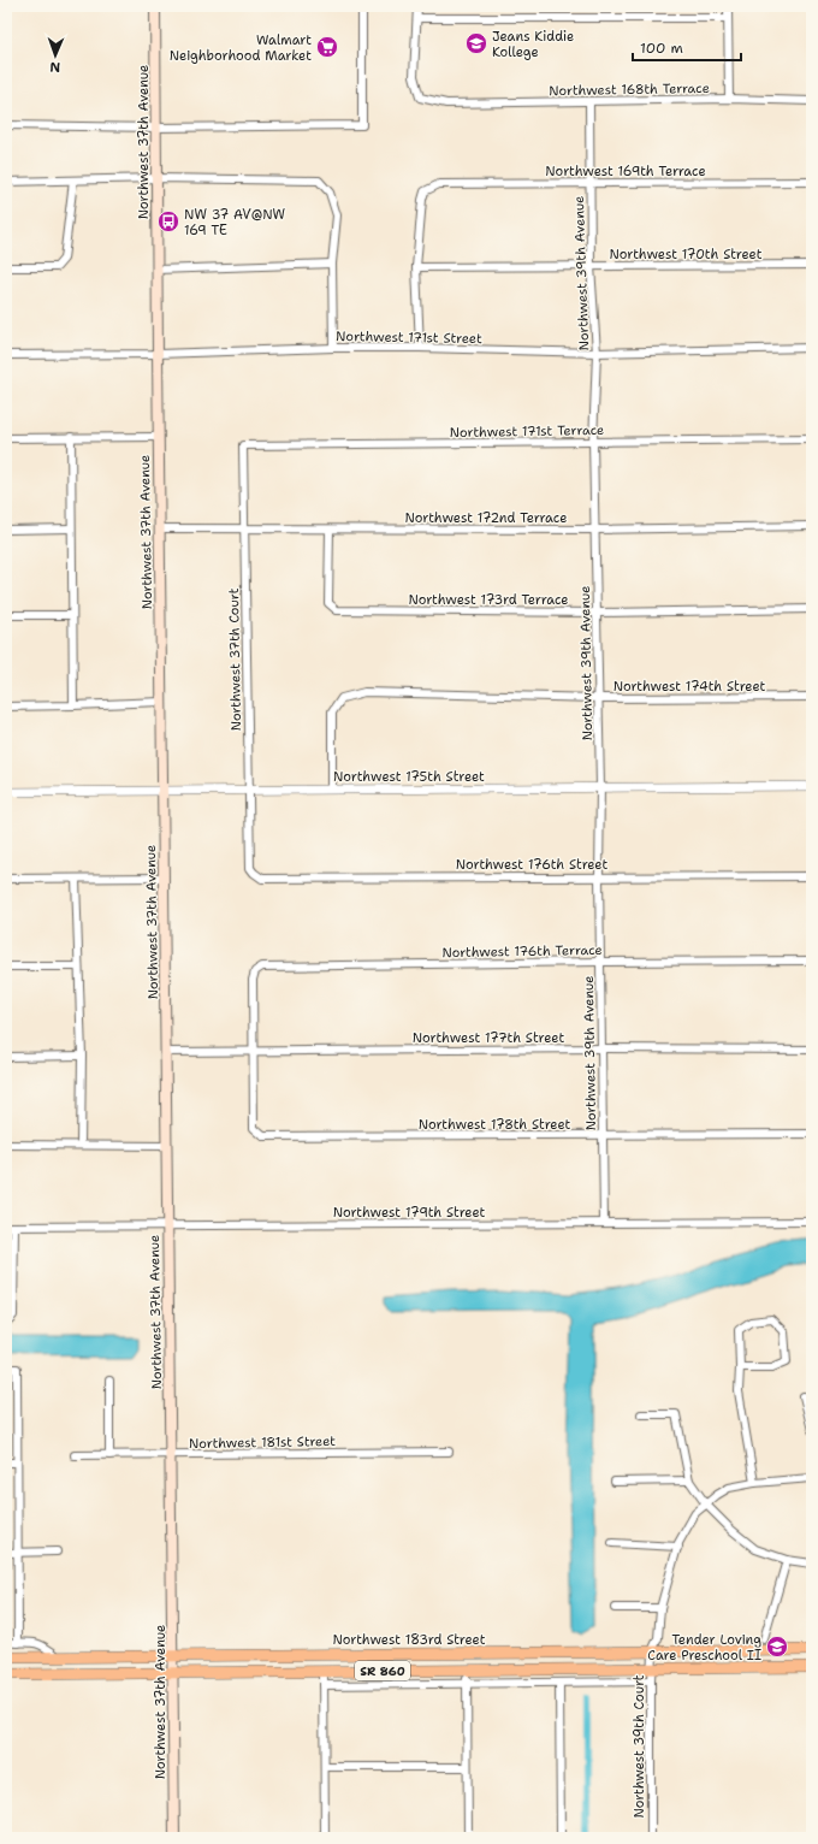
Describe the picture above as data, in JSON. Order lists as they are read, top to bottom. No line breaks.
{"streets":{"main road":["Northwest 37th Avenue","Northwest 183rd Street","SR 860"],"street":["Northwest 168th Terrace","Northwest 169th Terrace","Northwest 170th Street","Northwest 39th Avenue","Northwest 171st Street","Northwest 171st Terrace","Northwest 172nd Terrace","Northwest 173rd Terrace","Northwest 37th Court","Northwest 174th Street","Northwest 175th Street","Northwest 176th Street","Northwest 176th Terrace","Northwest 177th Street","Northwest 178th Street","Northwest 179th Street","Northwest 181st Street","Northwest 39th Court"]},"crossings":[["Northwest 168th Terrace","Northwest 39th Avenue"],["Northwest 37th Avenue","Northwest 171st Street"],["Northwest 37th Avenue","Northwest 172nd Terrace"],["Northwest 37th Avenue","Northwest 175th Street"],["Northwest 37th Avenue","Northwest 177th Street"],["Northwest 37th Avenue","Northwest 179th Street"],["Northwest 37th Avenue","Northwest 181st Street"],["Northwest 37th Avenue","Northwest 183rd Street"],["Northwest 37th Avenue","SR 860"],["Northwest 169th Terrace","Northwest 170th Street"],["Northwest 169th Terrace","Northwest 39th Avenue"],["Northwest 170th Street","Northwest 39th Avenue"],["Northwest 39th Avenue","Northwest 171st Street"],["Northwest 39th Avenue","Northwest 171st Terrace"],["Northwest 39th Avenue","Northwest 172nd Terrace"],["Northwest 39th Avenue","Northwest 173rd Terrace"],["Northwest 39th Avenue","Northwest 174th Street"],["Northwest 39th Avenue","Northwest 175th Street"],["Northwest 39th Avenue","Northwest 176th Street"],["Northwest 39th Avenue","Northwest 176th Terrace"],["Northwest 39th Avenue","Northwest 177th Street"],["Northwest 39th Avenue","Northwest 178th Street"],["Northwest 39th Avenue","Northwest 179th Street"],["Northwest 171st Terrace","Northwest 37th Court"],["Northwest 172nd Terrace","Northwest 173rd Terrace"],["Northwest 172nd Terrace","Northwest 37th Court"],["Northwest 37th Court","Northwest 175th Street"],["Northwest 37th Court","Northwest 176th Street"],["Northwest 174th Street","Northwest 175th Street"],["Northwest 176th Terrace","Northwest 177th Street"],["Northwest 176th Terrace","Northwest 178th Street"],["Northwest 177th Street","Northwest 178th Street"],["Northwest 183rd Street","Northwest 39th Court"],["SR 860","Northwest 39th Court"]],"places":{"school or university":["Jeans Kiddie Kollege","Tender Loving Care Preschool II"],"supermarket":["Walmart Neighborhood Market"],"bus stop":["NW 37 AV@NW 169 TE"]},"scale_bar":"100 m","north":"bottom"}
